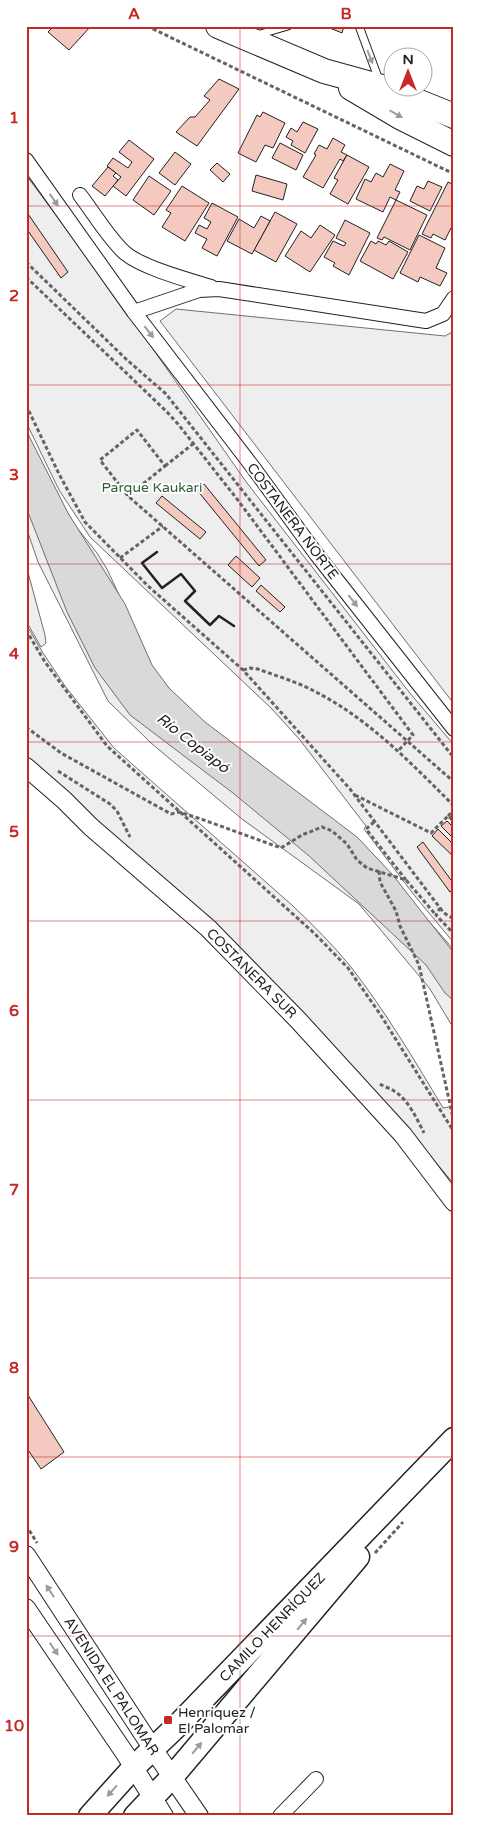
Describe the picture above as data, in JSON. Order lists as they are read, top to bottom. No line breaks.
{"streets":{"main road":["CAMILO HENRÍQUEZ"],"street":["COSTANERA NORTE","COSTANERA SUR","AVENIDA EL PALOMAR"]},"crossings":[["CAMILO HENRÍQUEZ","AVENIDA EL PALOMAR"]],"one_way":["COSTANERA NORTE"],"water":["Río Copiapó"],"parks":["Parque Kaukari"],"places":{"transit":["Henríquez / El Palomar"]},"north":"top","grid":{"columns":["A","B"],"rows":["1","2","3","4","5","6","7","8","9","10"]}}
